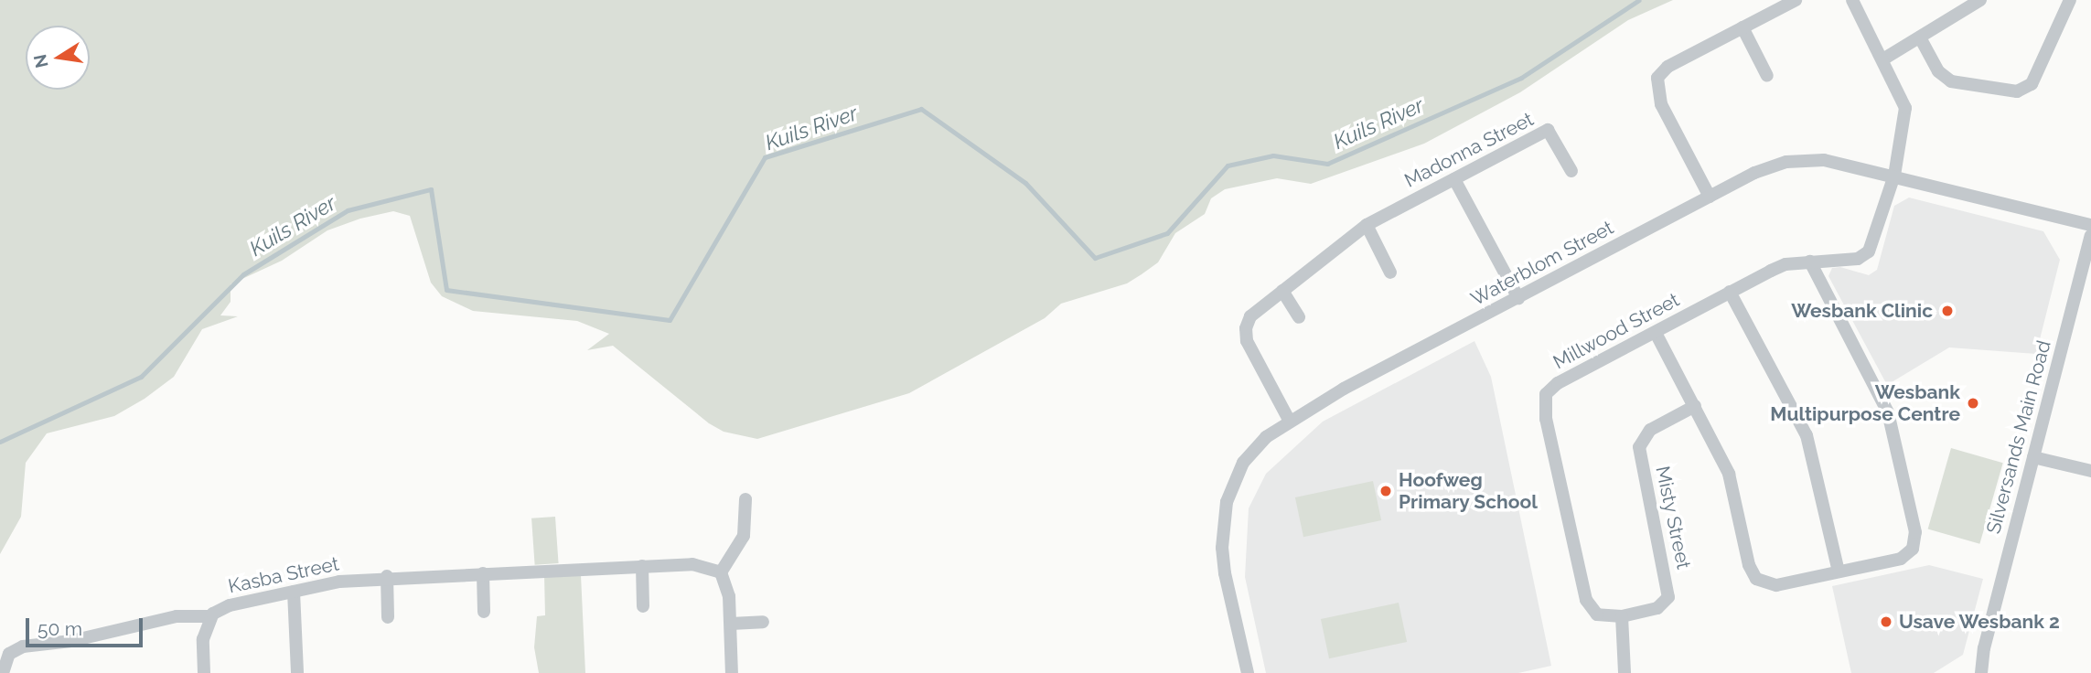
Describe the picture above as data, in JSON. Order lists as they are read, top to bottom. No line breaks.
{"streets":{"street":["Madonna Street","Waterblom Street","Millwood Street","Silversands Main Road","Misty Street","Kasba Street"]},"crossings":[["Madonna Street","Waterblom Street"],["Waterblom Street","Millwood Street"],["Millwood Street","Misty Street"]],"water":["Kuils River"],"places":["Wesbank Clinic","Wesbank Multipurpose Centre","Hoofweg Primary School","Usave Wesbank 2"],"scale_bar":"50 m","north":"left"}
